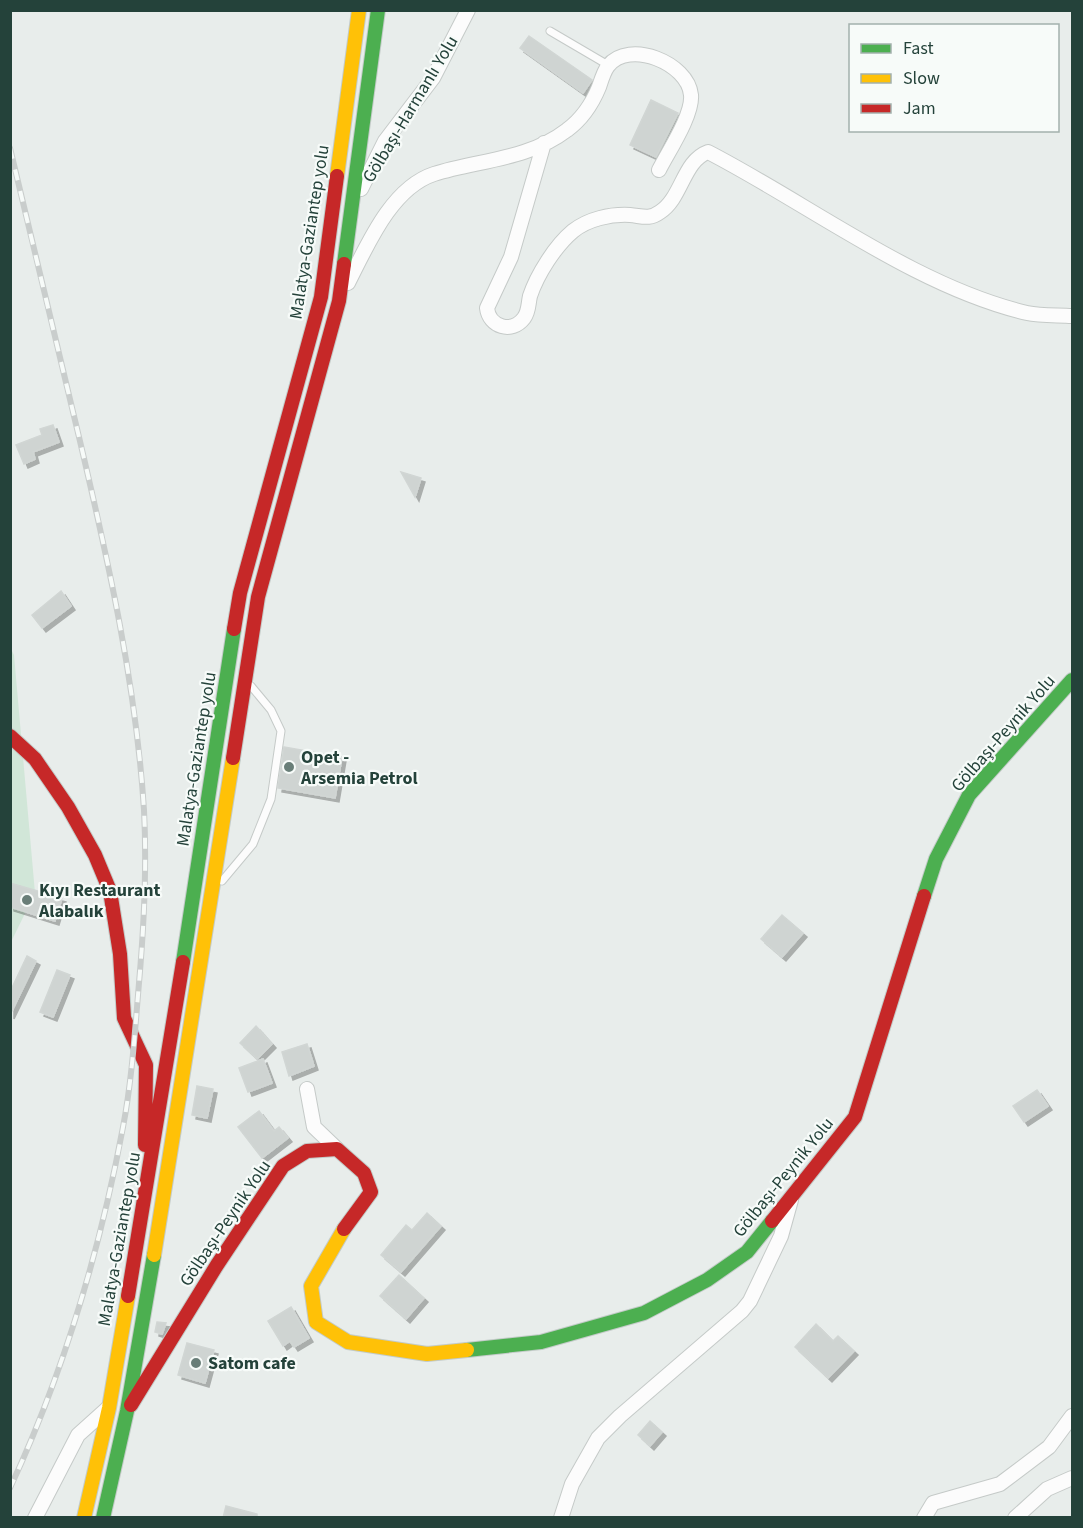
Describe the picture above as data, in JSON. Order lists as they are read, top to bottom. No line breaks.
{"streets":{"main road":["Malatya-Gaziantep yolu","Gölbaşı-Peynik Yolu"],"street":["Gölbaşı-Harmanlı Yolu"]},"crossings":[["Gölbaşı-Harmanlı Yolu","Malatya-Gaziantep yolu"],["Malatya-Gaziantep yolu","Gölbaşı-Peynik Yolu"]],"places":["Opet - Arsemia Petrol","Kıyı Restaurant Alabalık","Satom cafe"],"legend":["Fast","Slow","Jam"]}
